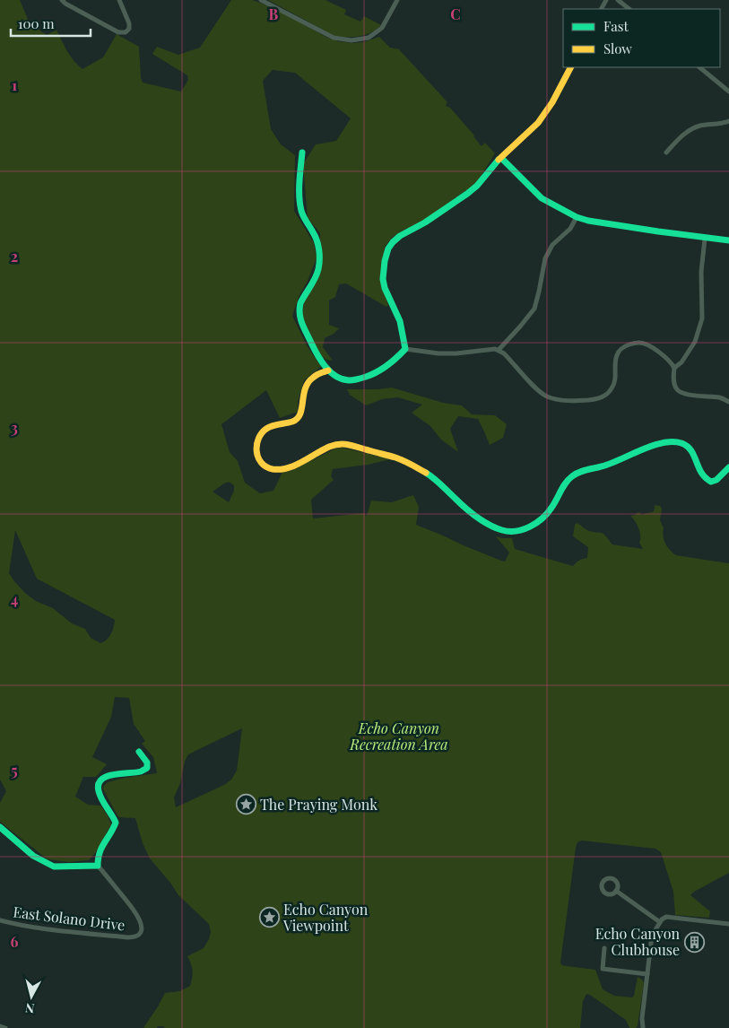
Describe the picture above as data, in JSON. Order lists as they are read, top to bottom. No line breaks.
{"streets":{"street":["East Solano Drive"]},"parks":["Echo Canyon Recreation Area"],"places":{"place":["The Praying Monk","Echo Canyon Viewpoint"],"building":["Echo Canyon Clubhouse"]},"legend":["Fast","Slow"],"scale_bar":"100 m","north":"bottom","grid":{"columns":["B","C"],"rows":["1","2","3","4","5","6"]}}
